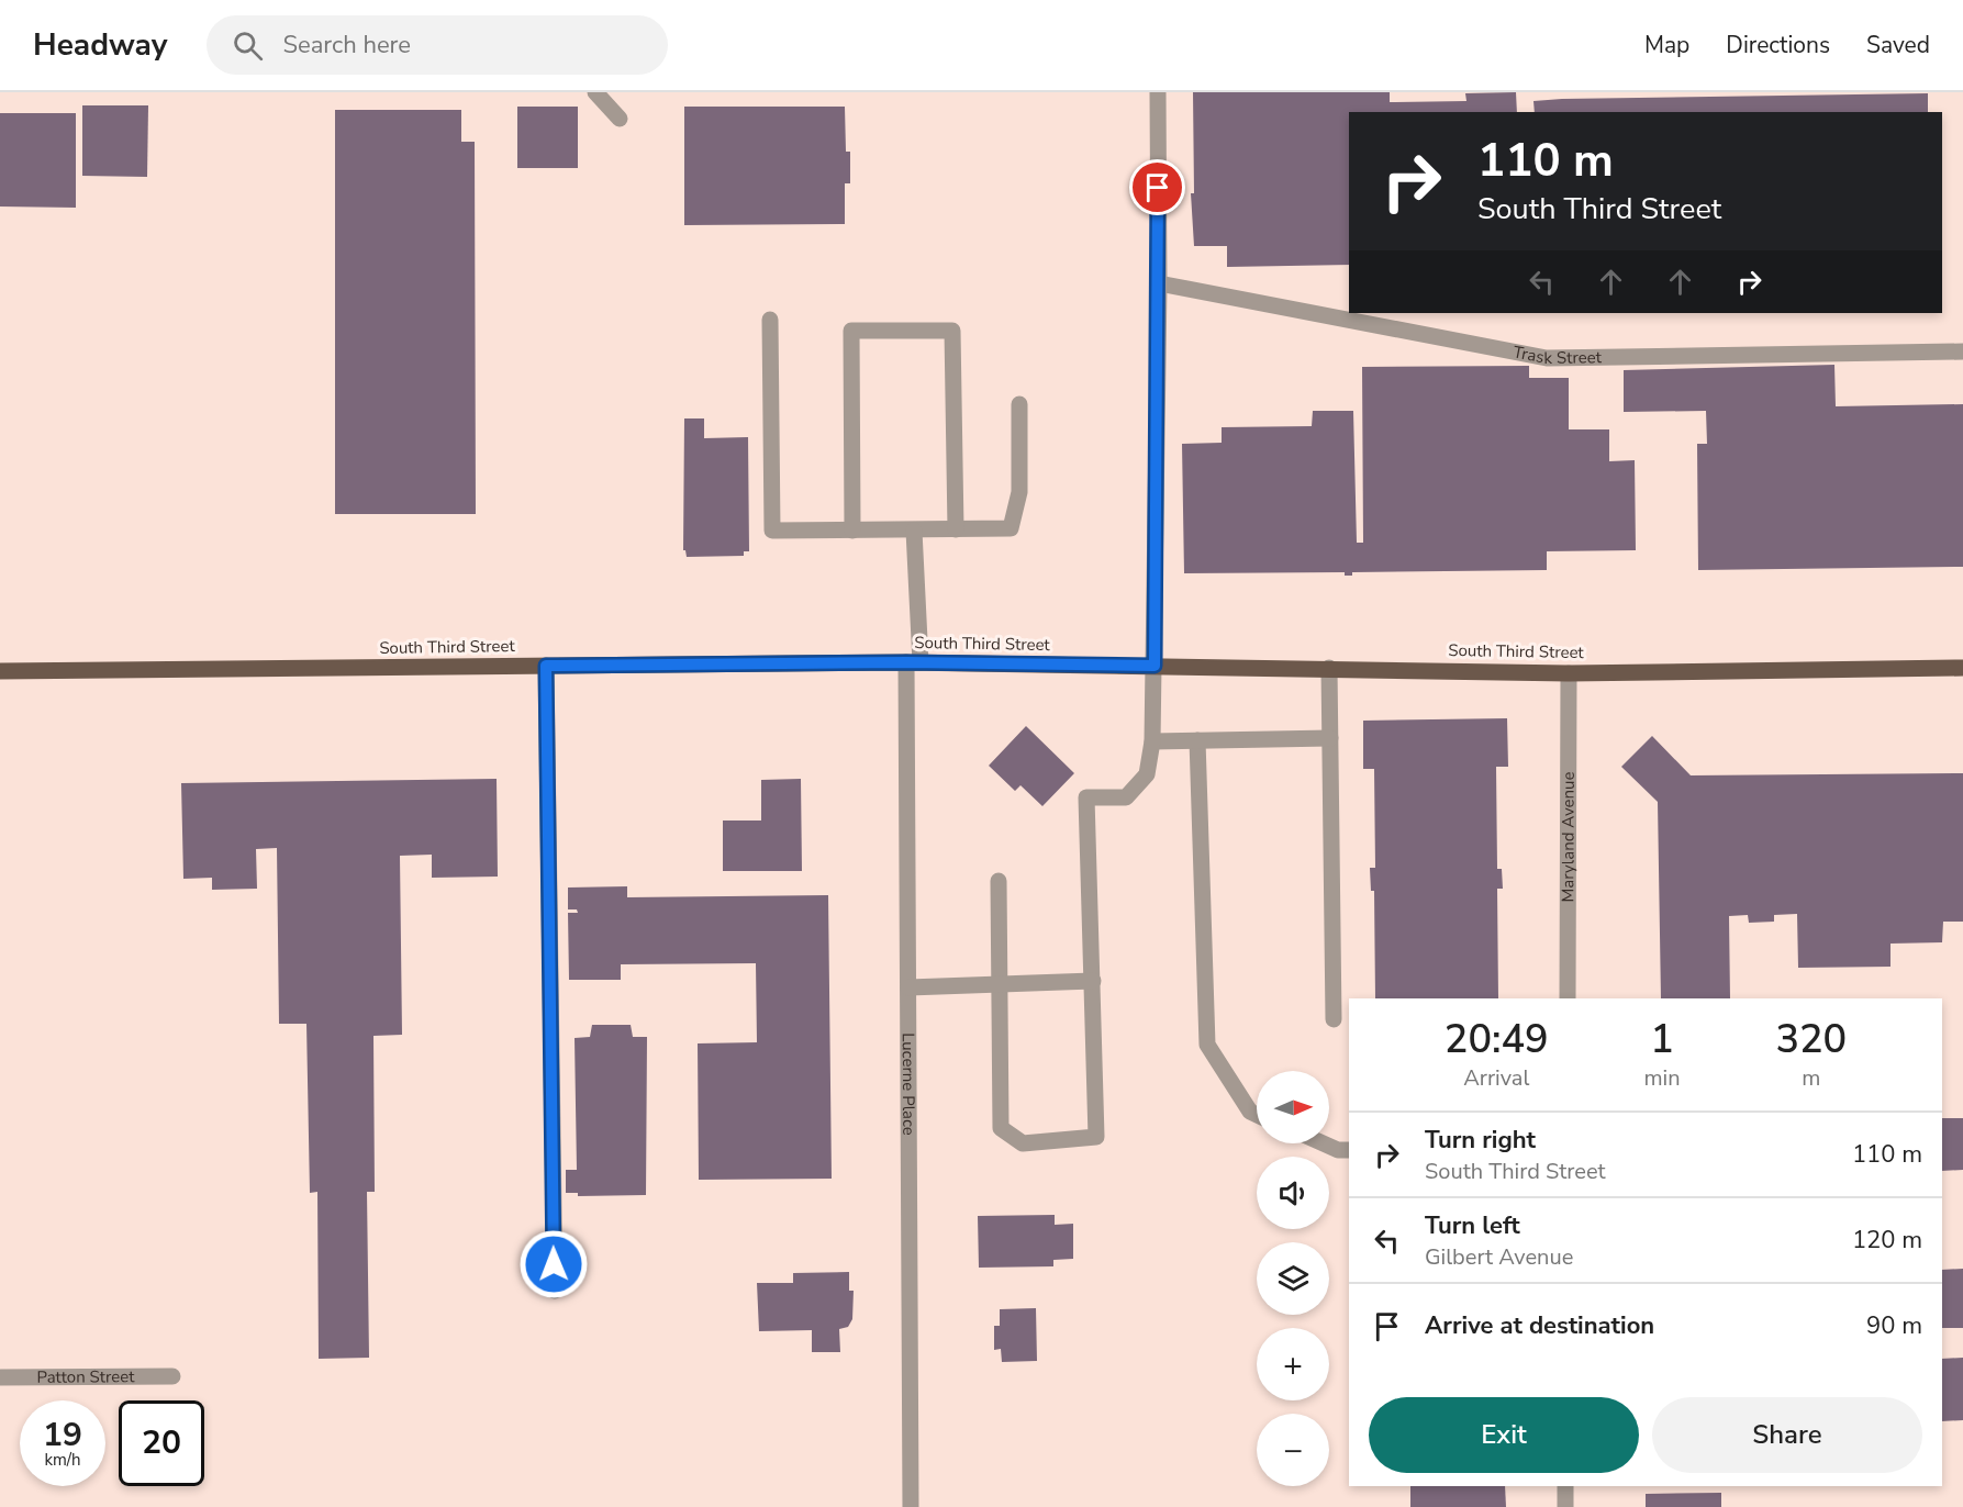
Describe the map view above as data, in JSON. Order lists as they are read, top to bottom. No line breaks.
{"streets":{"main road":["South Third Street"],"street":["Trask Street","Maryland Avenue","Lucerne Place","Patton Street"]},"crossings":[["South Third Street","Maryland Avenue"],["South Third Street","Lucerne Place"]],"north":"right","page":{"header":"Headway","search":"Search here","nav":["Map","Directions","Saved"],"turn":["110 m","South Third Street"],"eta":["20:49","Arrival","1","min","320","m"],"map_buttons":["+","−"],"list":[{"name":"Turn right","note":"South Third Street","value":"110 m"},{"name":"Turn left","note":"Gilbert Avenue","value":"120 m"},{"name":"Arrive at destination","value":"90 m"}],"buttons":["Exit","Share"],"speed":"19 km/h","limit":"20"}}
